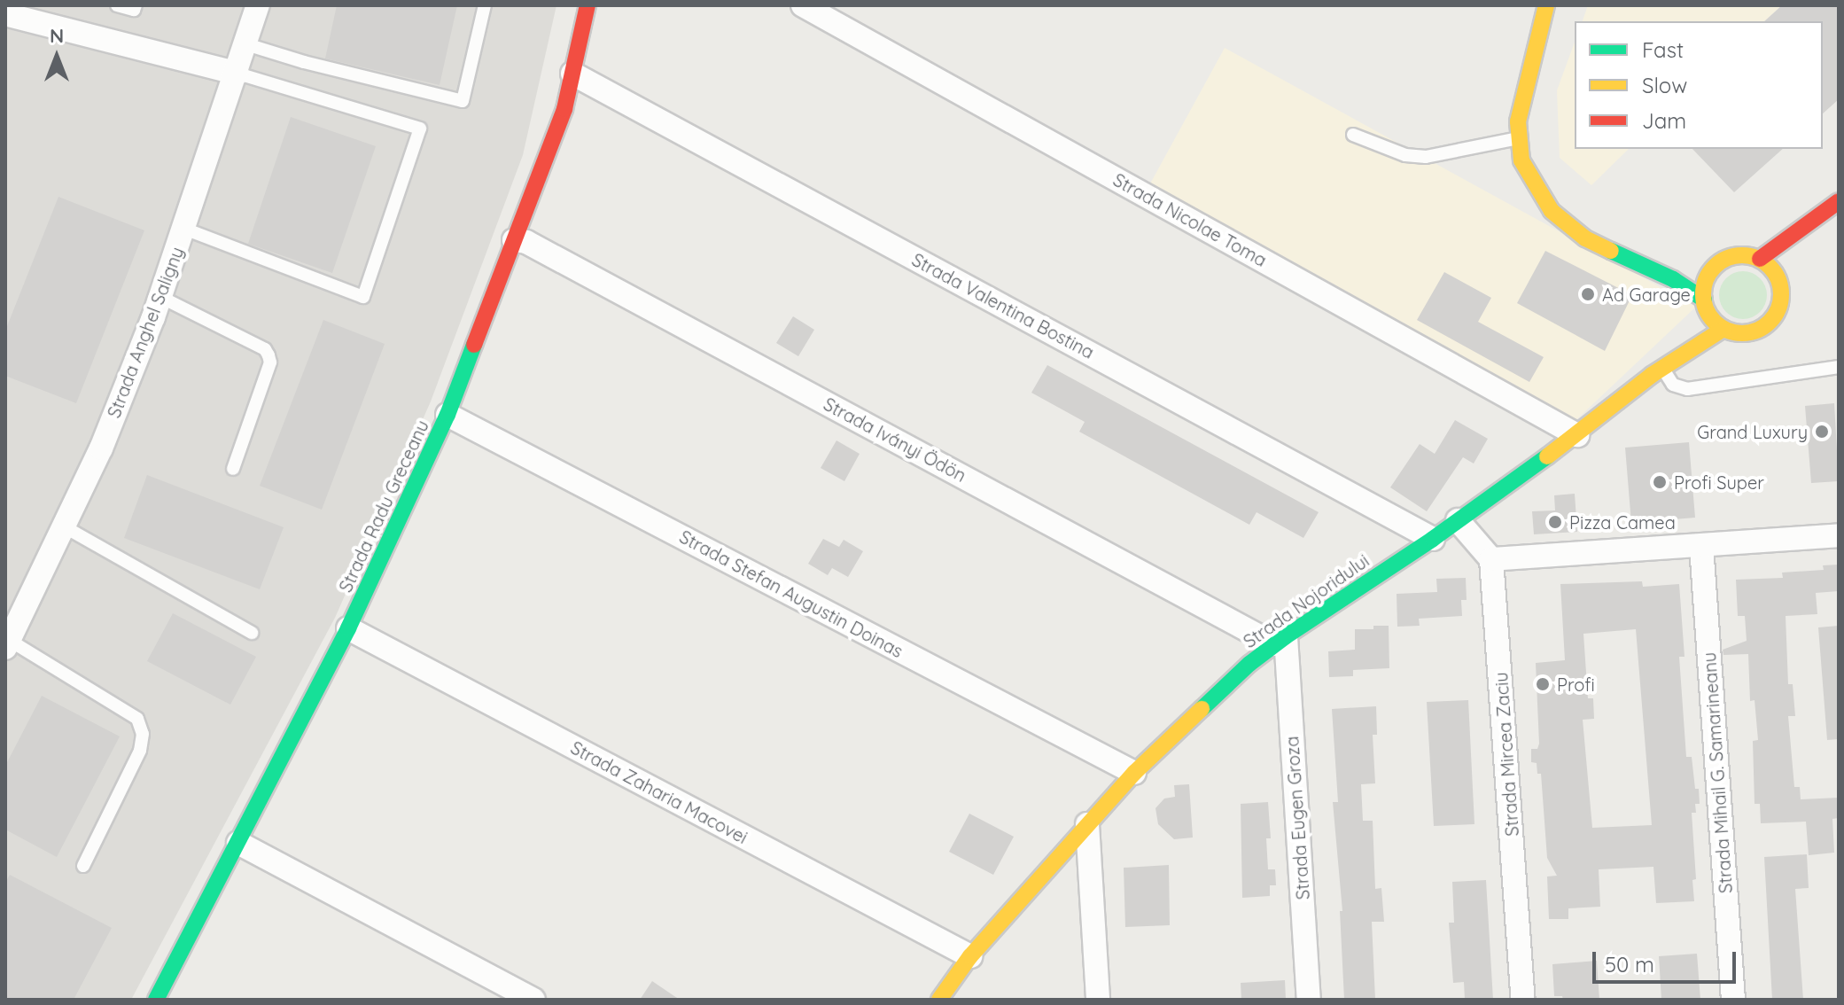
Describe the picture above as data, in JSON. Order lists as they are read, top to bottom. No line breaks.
{"streets":{"main road":["Strada Radu Greceanu","Strada Nojoridului"],"street":["Strada Nicolae Toma","Strada Valentina Bostina","Strada Anghel Saligny","Strada Iványi Ödön","Strada Stefan Augustin Doinas","Strada Mircea Zaciu","Strada Mihail G. Samarineanu","Strada Zaharia Macovei","Strada Eugen Groza"]},"crossings":[["Strada Nicolae Toma","Strada Nojoridului"],["Strada Valentina Bostina","Strada Radu Greceanu"],["Strada Valentina Bostina","Strada Nojoridului"],["Strada Iványi Ödön","Strada Radu Greceanu"],["Strada Iványi Ödön","Strada Nojoridului"],["Strada Iványi Ödön","Strada Eugen Groza"],["Strada Radu Greceanu","Strada Stefan Augustin Doinas"],["Strada Radu Greceanu","Strada Zaharia Macovei"],["Strada Stefan Augustin Doinas","Strada Nojoridului"],["Strada Nojoridului","Strada Zaharia Macovei"],["Strada Nojoridului","Strada Eugen Groza"]],"places":["Ad Garage","Grand Luxury","Profi Super","Pizza Camea","Profi"],"legend":["Fast","Slow","Jam"],"scale_bar":"50 m","north":"top"}
